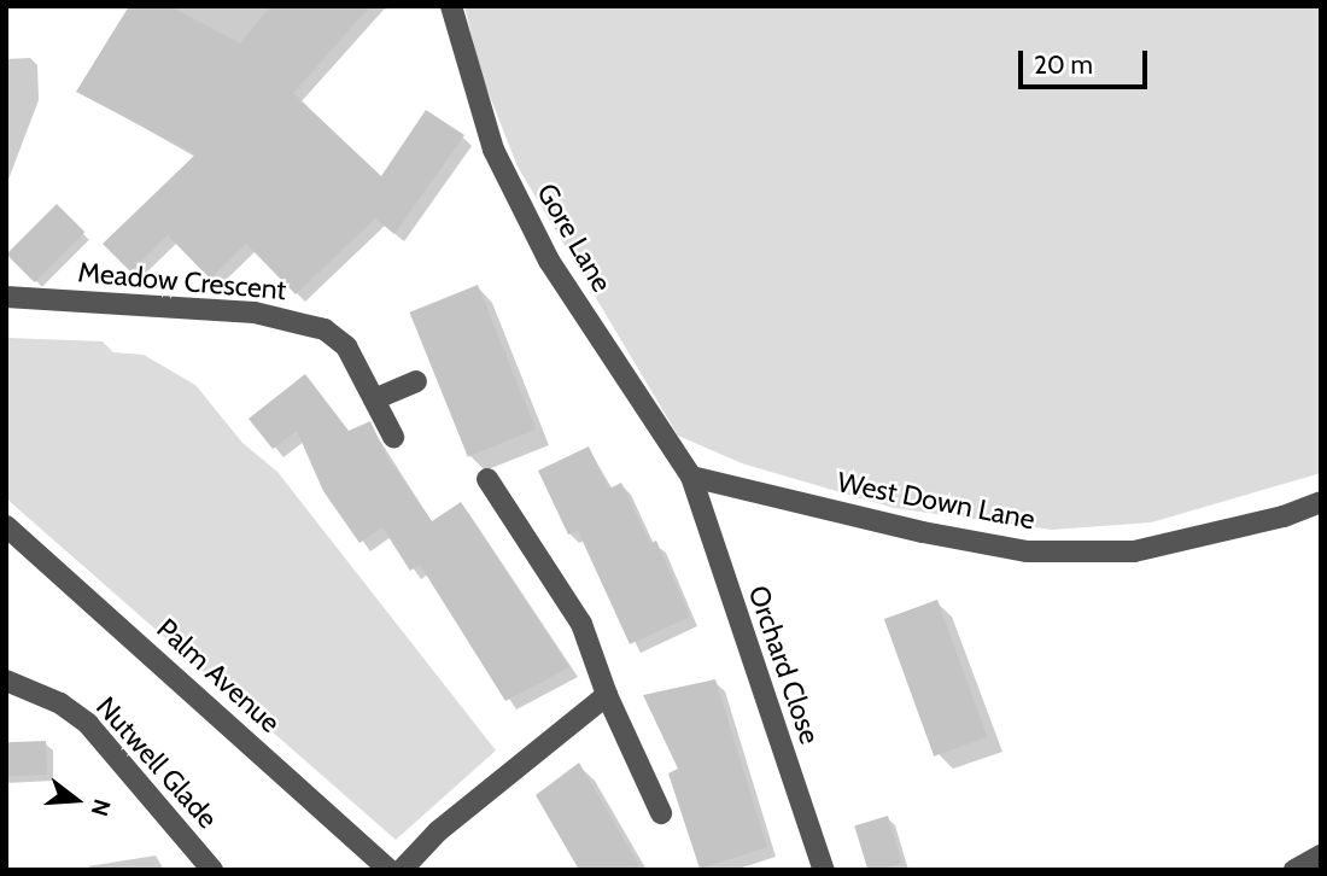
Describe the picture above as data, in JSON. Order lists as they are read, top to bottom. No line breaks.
{"streets":{"street":["Gore Lane","Meadow Crescent","West Down Lane","Orchard Close","Palm Avenue","Nutwell Glade"]},"crossings":[["Gore Lane","West Down Lane"],["Gore Lane","Orchard Close"],["West Down Lane","Orchard Close"]],"scale_bar":"20 m","north":"right"}
